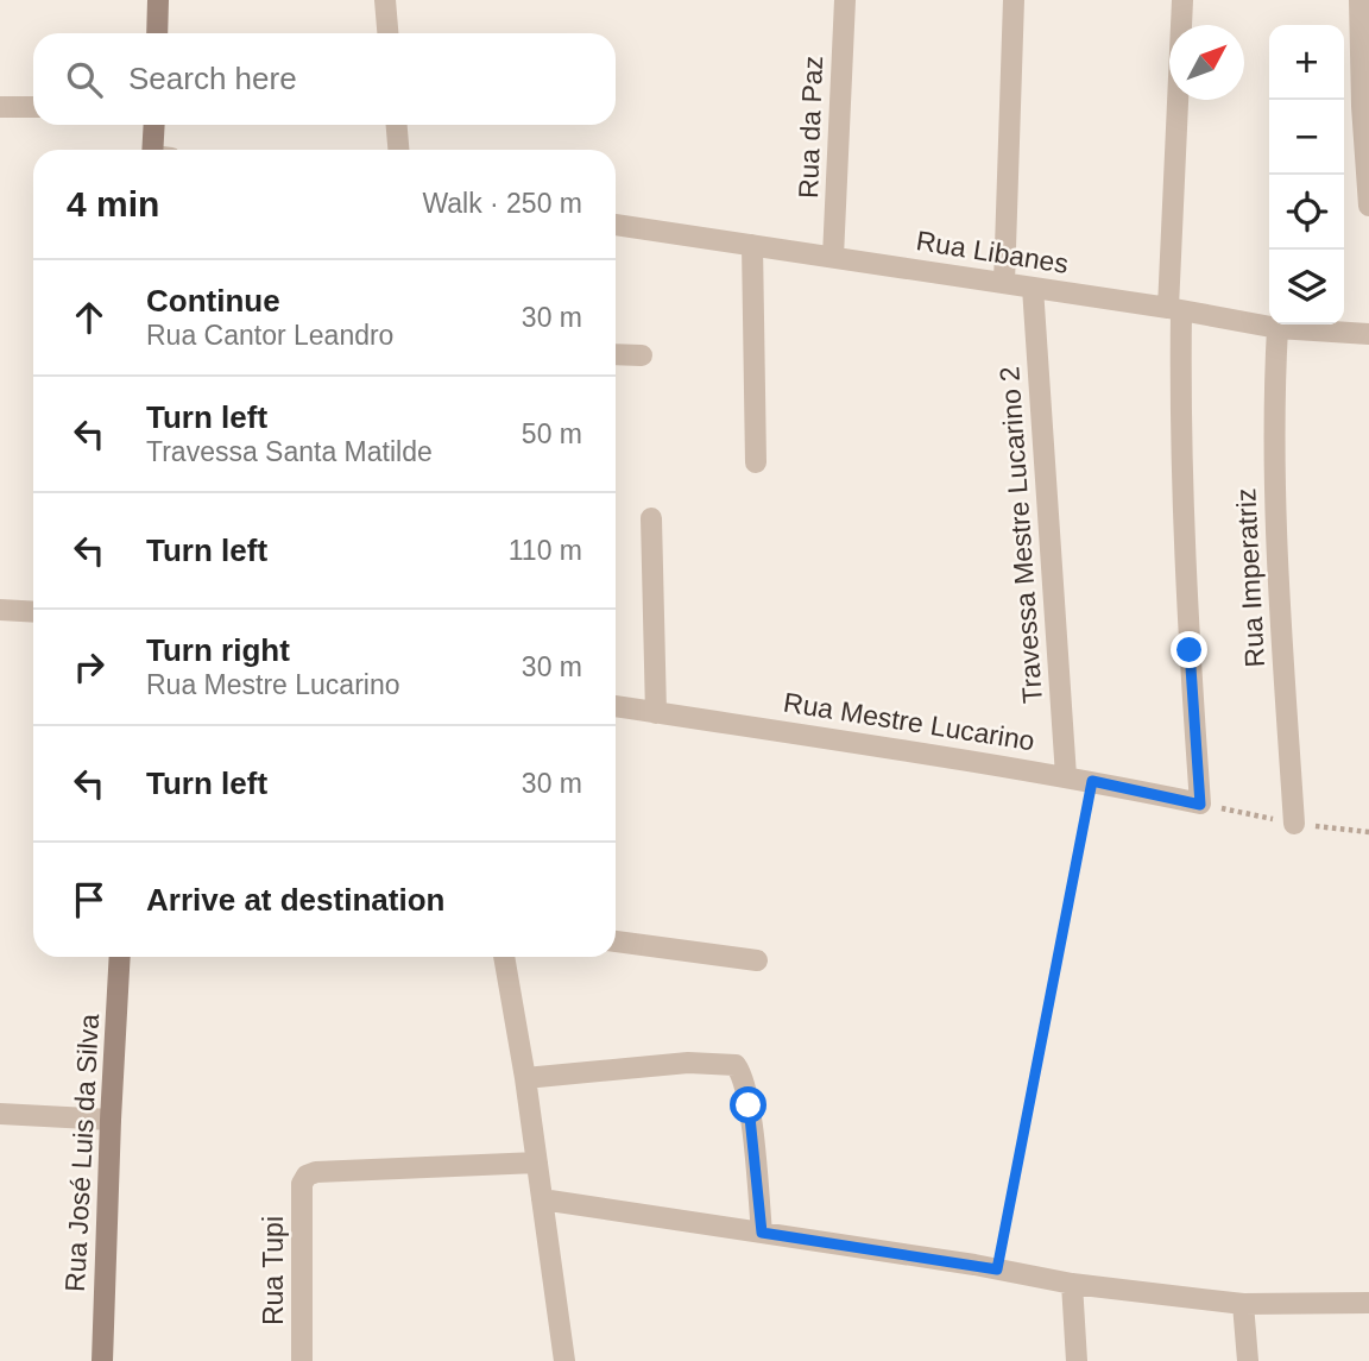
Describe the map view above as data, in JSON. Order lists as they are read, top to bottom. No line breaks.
{"streets":{"street":["Rua da Paz","Rua Libanes","Travessa Mestre Lucarino 2","Rua Imperatriz","Rua Mestre Lucarino","Rua José Luis da Silva","Rua Tupi"]},"crossings":[["Rua da Paz","Rua Libanes"],["Rua Libanes","Travessa Mestre Lucarino 2"],["Rua Libanes","Rua Imperatriz"],["Rua Libanes","Rua Mestre Lucarino"],["Travessa Mestre Lucarino 2","Rua Mestre Lucarino"]],"north":"top right","page":{"map_buttons":["+","−"],"search":"Search here","heading":["4 min","Walk · 250 m"],"list":[["Continue","Rua Cantor Leandro","30 m"],["Turn left","Travessa Santa Matilde","50 m"],["Turn left","110 m"],["Turn right","Rua Mestre Lucarino","30 m"],["Turn left","30 m"],"Arrive at destination"]}}
